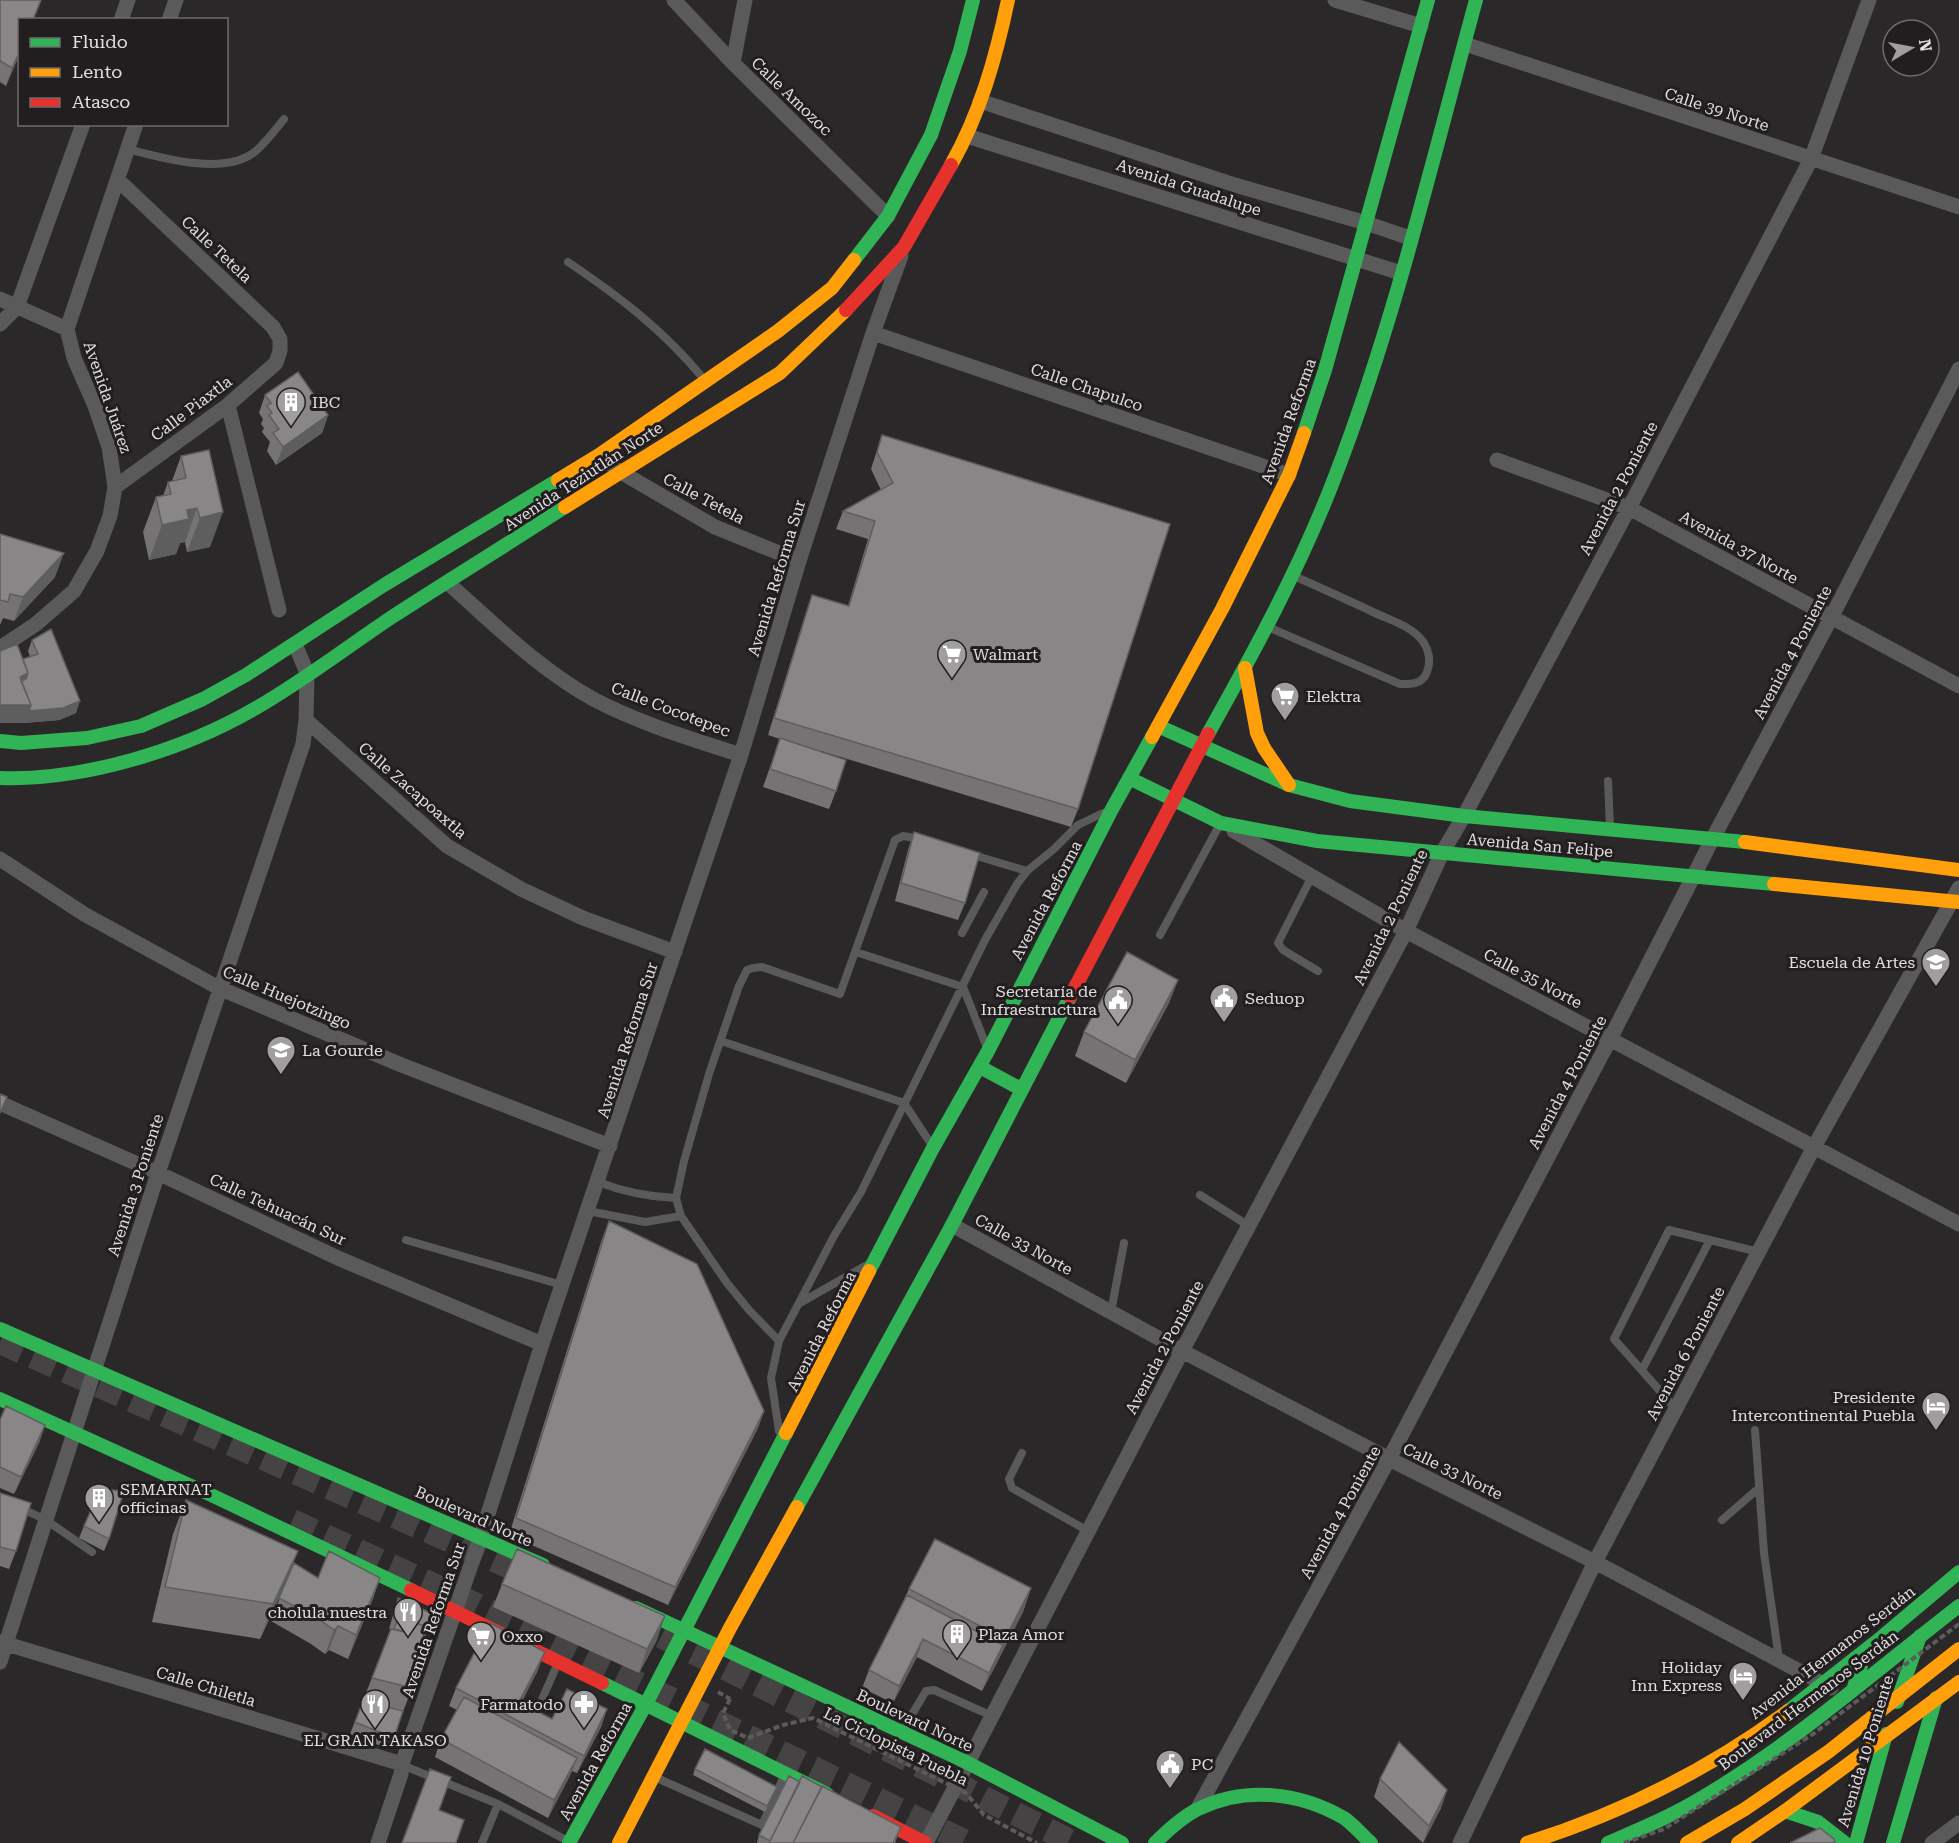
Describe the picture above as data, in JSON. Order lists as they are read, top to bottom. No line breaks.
{"streets":{"main road":["Avenida Reforma","Avenida Teziutlán Norte","Avenida San Felipe","Boulevard Norte","Avenida Hermanos Serdán","Boulevard Hermanos Serdán","Avenida 10 Poniente"],"street":["Calle Amozoc","Calle 39 Norte","Avenida Guadalupe","Calle Tetela","Calle Chapulco","Avenida Juárez","Calle Piaxtla","Avenida 2 Poniente","Avenida 37 Norte","Avenida Reforma Sur","Avenida 4 Poniente","Calle Cocotepec","Calle Zacapoaxtla","Calle 35 Norte","Calle Huejotzingo","Avenida 3 Poniente","Calle Tehuacán Sur","Calle 33 Norte","Avenida 6 Poniente","Calle Chiletla"],"path":["La Ciclopista Puebla"]},"crossings":[["Calle Amozoc","Avenida Teziutlán Norte"],["Calle 39 Norte","Avenida 2 Poniente"],["Avenida Guadalupe","Avenida Reforma"],["Avenida Guadalupe","Avenida Teziutlán Norte"],["Calle Tetela","Avenida Juárez"],["Calle Tetela","Calle Piaxtla"],["Calle Tetela","Avenida Teziutlán Norte"],["Calle Tetela","Avenida Reforma Sur"],["Calle Chapulco","Avenida Reforma"],["Calle Chapulco","Avenida Reforma Sur"],["Avenida Juárez","Calle Piaxtla"],["Avenida Reforma","Avenida San Felipe"],["Avenida Reforma","Boulevard Norte"],["Avenida Teziutlán Norte","Avenida Reforma Sur"],["Avenida Teziutlán Norte","Calle Cocotepec"],["Avenida 2 Poniente","Avenida 37 Norte"],["Avenida 2 Poniente","Avenida San Felipe"],["Avenida 2 Poniente","Calle 35 Norte"],["Avenida 2 Poniente","Calle 33 Norte"],["Avenida 2 Poniente","Boulevard Norte"],["Avenida 37 Norte","Avenida 4 Poniente"],["Avenida Reforma Sur","Calle Cocotepec"],["Avenida Reforma Sur","Calle Zacapoaxtla"],["Avenida Reforma Sur","Calle Huejotzingo"],["Avenida Reforma Sur","Calle Tehuacán Sur"],["Avenida Reforma Sur","Boulevard Norte"],["Avenida Reforma Sur","Calle Chiletla"],["Avenida 4 Poniente","Avenida San Felipe"],["Avenida 4 Poniente","Calle 35 Norte"],["Avenida 4 Poniente","Calle 33 Norte"],["Calle Zacapoaxtla","Avenida 3 Poniente"],["Avenida San Felipe","Calle 35 Norte"],["Avenida San Felipe","Avenida 6 Poniente"],["Calle 35 Norte","Avenida 6 Poniente"],["Calle Huejotzingo","Avenida 3 Poniente"],["Avenida 3 Poniente","Calle Tehuacán Sur"],["Avenida 3 Poniente","Boulevard Norte"],["Avenida 3 Poniente","Calle Chiletla"],["Calle 33 Norte","Avenida 6 Poniente"],["Calle 33 Norte","Avenida Hermanos Serdán"],["Calle 33 Norte","Boulevard Hermanos Serdán"],["Boulevard Hermanos Serdán","Avenida 10 Poniente"]],"places":{"building":["IBC","SEMARNAT officinas","Plaza Amor"],"supermarket":["Walmart","Elektra","Oxxo"],"school or university":["Escuela de Artes","La Gourde"],"public building":["Seduop","Secretaría de Infraestructura","PC"],"hotel":["Presidente Intercontinental Puebla","Holiday Inn Express"],"restaurant":["cholula nuestra","EL GRAN TAKASO"],"pharmacy":["Farmatodo"]},"legend":["Fluido","Lento","Atasco"],"north":"right"}
